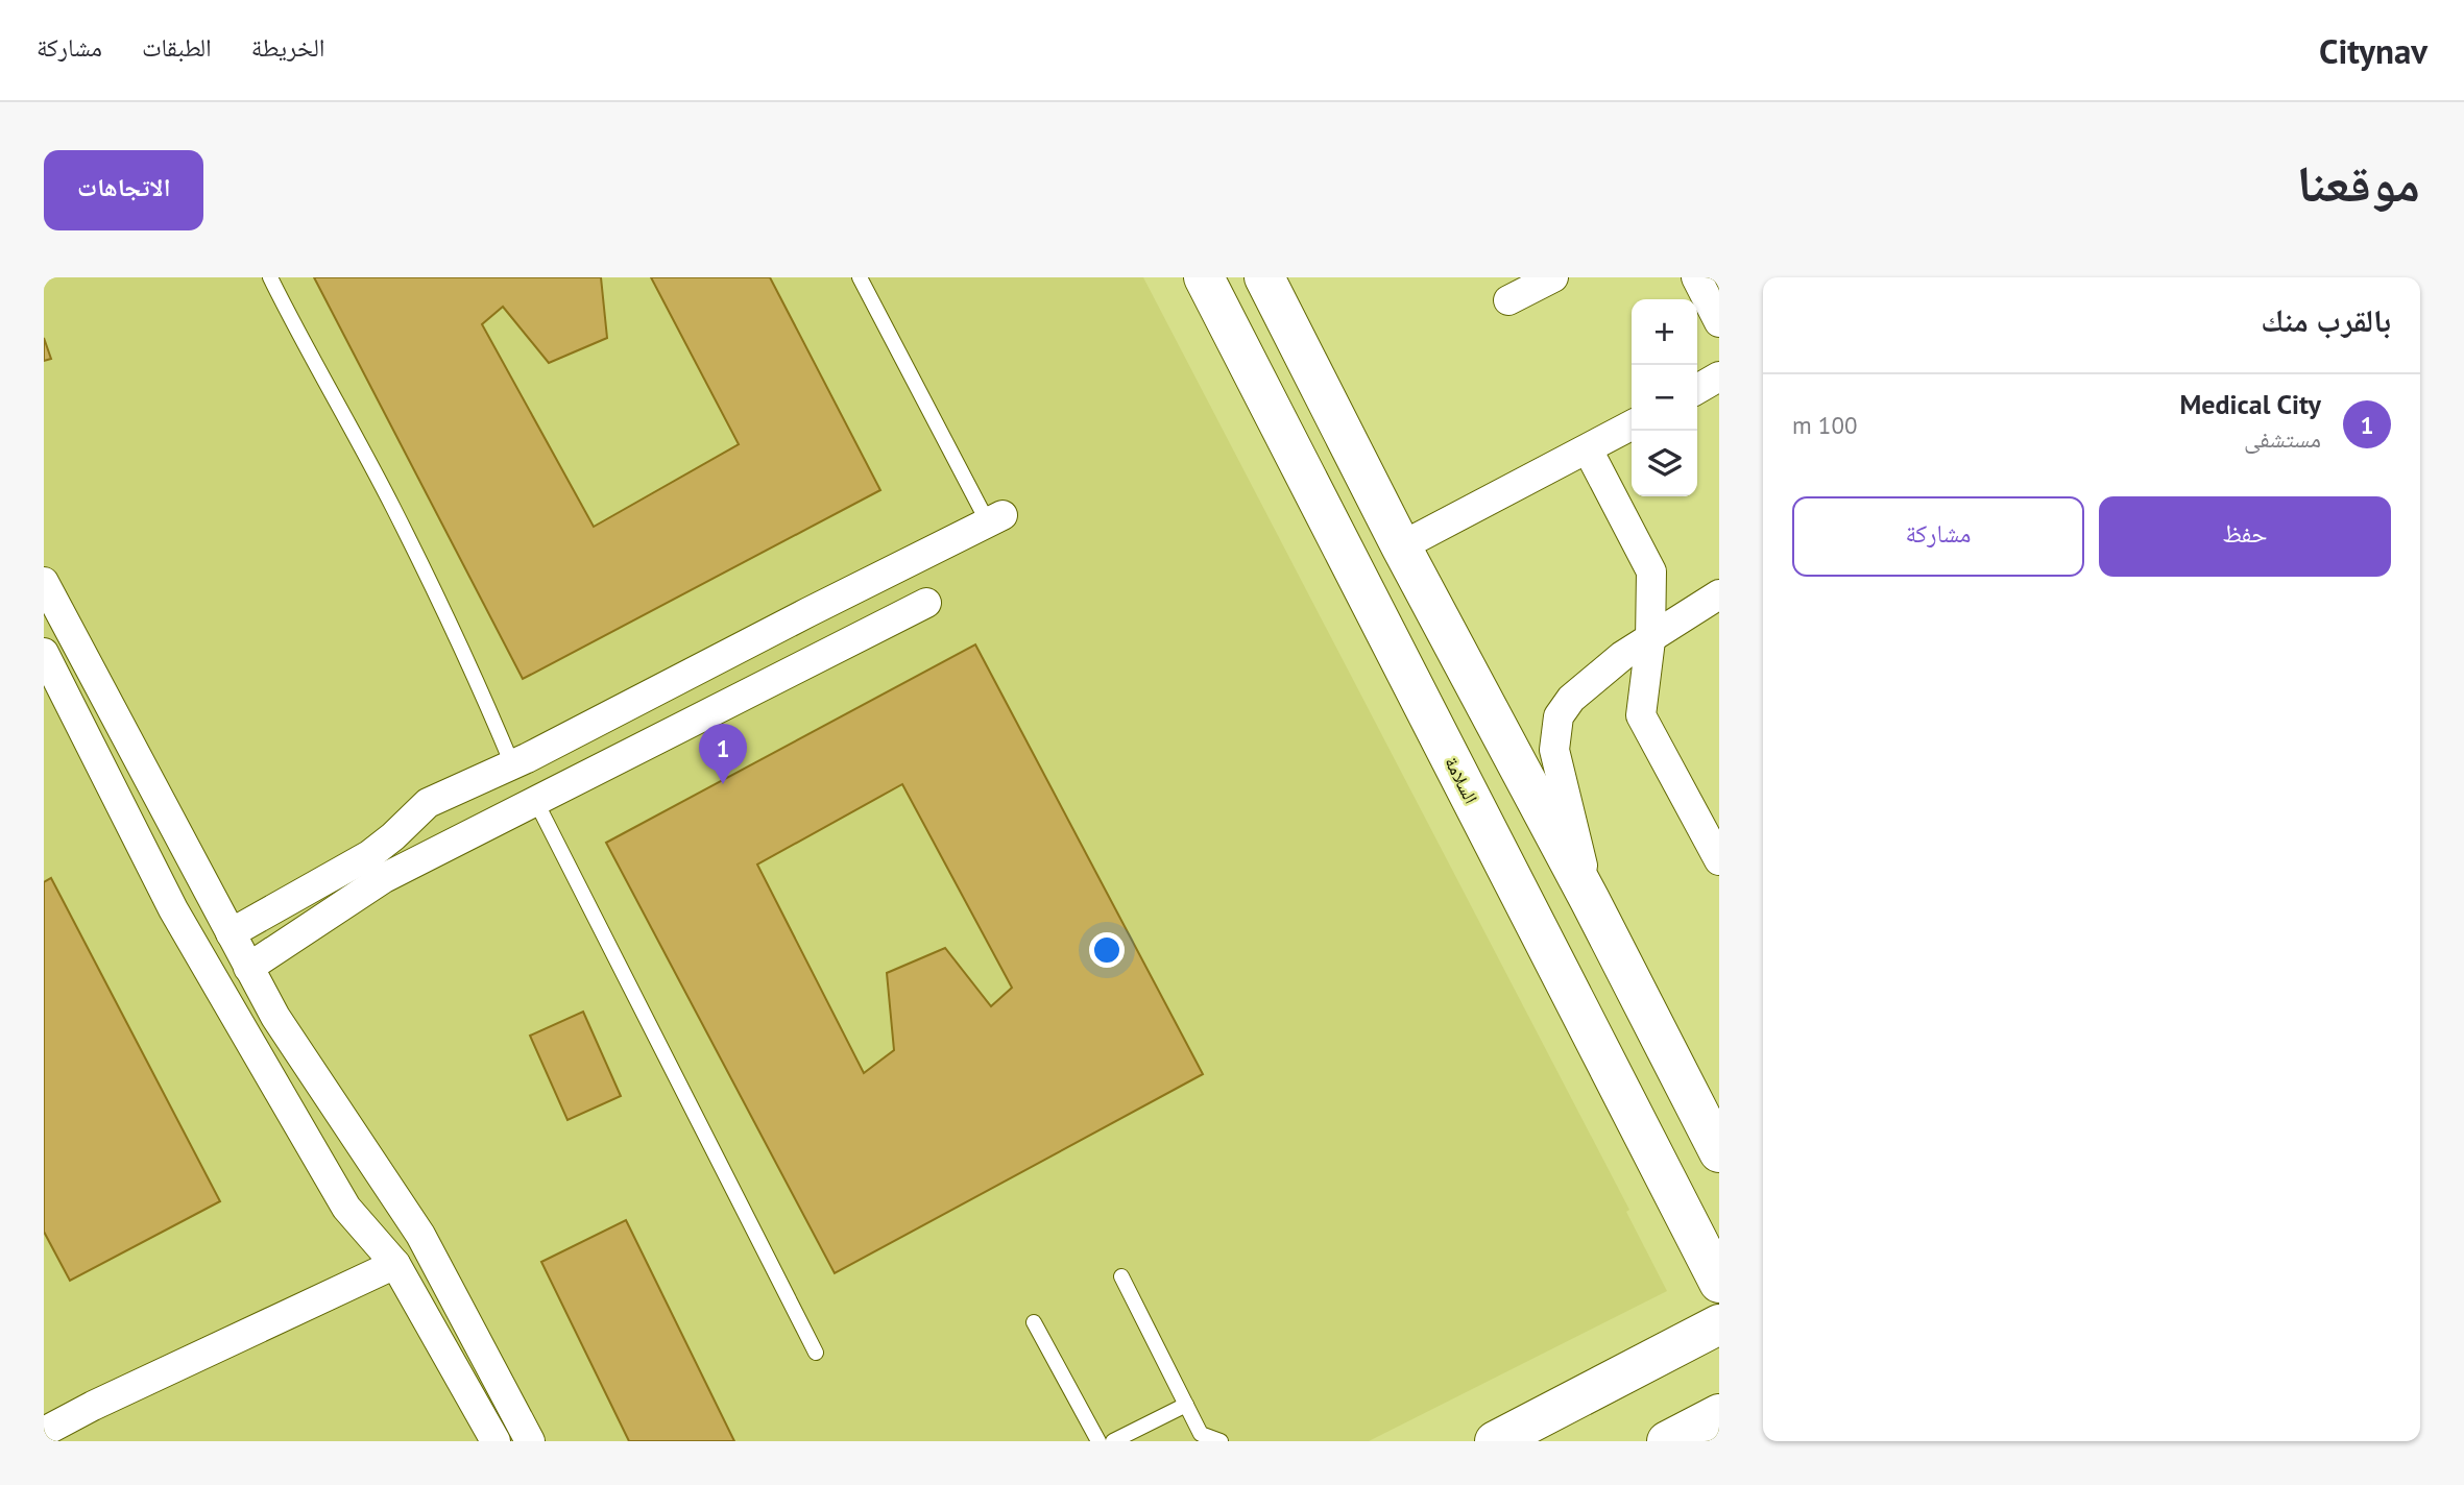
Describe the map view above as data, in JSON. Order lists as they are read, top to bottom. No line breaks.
{"streets":{"main road":["السلامة"]},"page":{"header":"Citynav","nav":["الخريطة","الطبقات","مشاركة"],"title":"موقعنا","buttons":["الاتجاهات",["حفظ","مشاركة"]],"heading":"بالقرب منك","map_buttons":["+","−"],"list":[{"mark":"1","name":"Medical City","note":"مستشفى","value":"100 m"}],"pins":"1"}}
